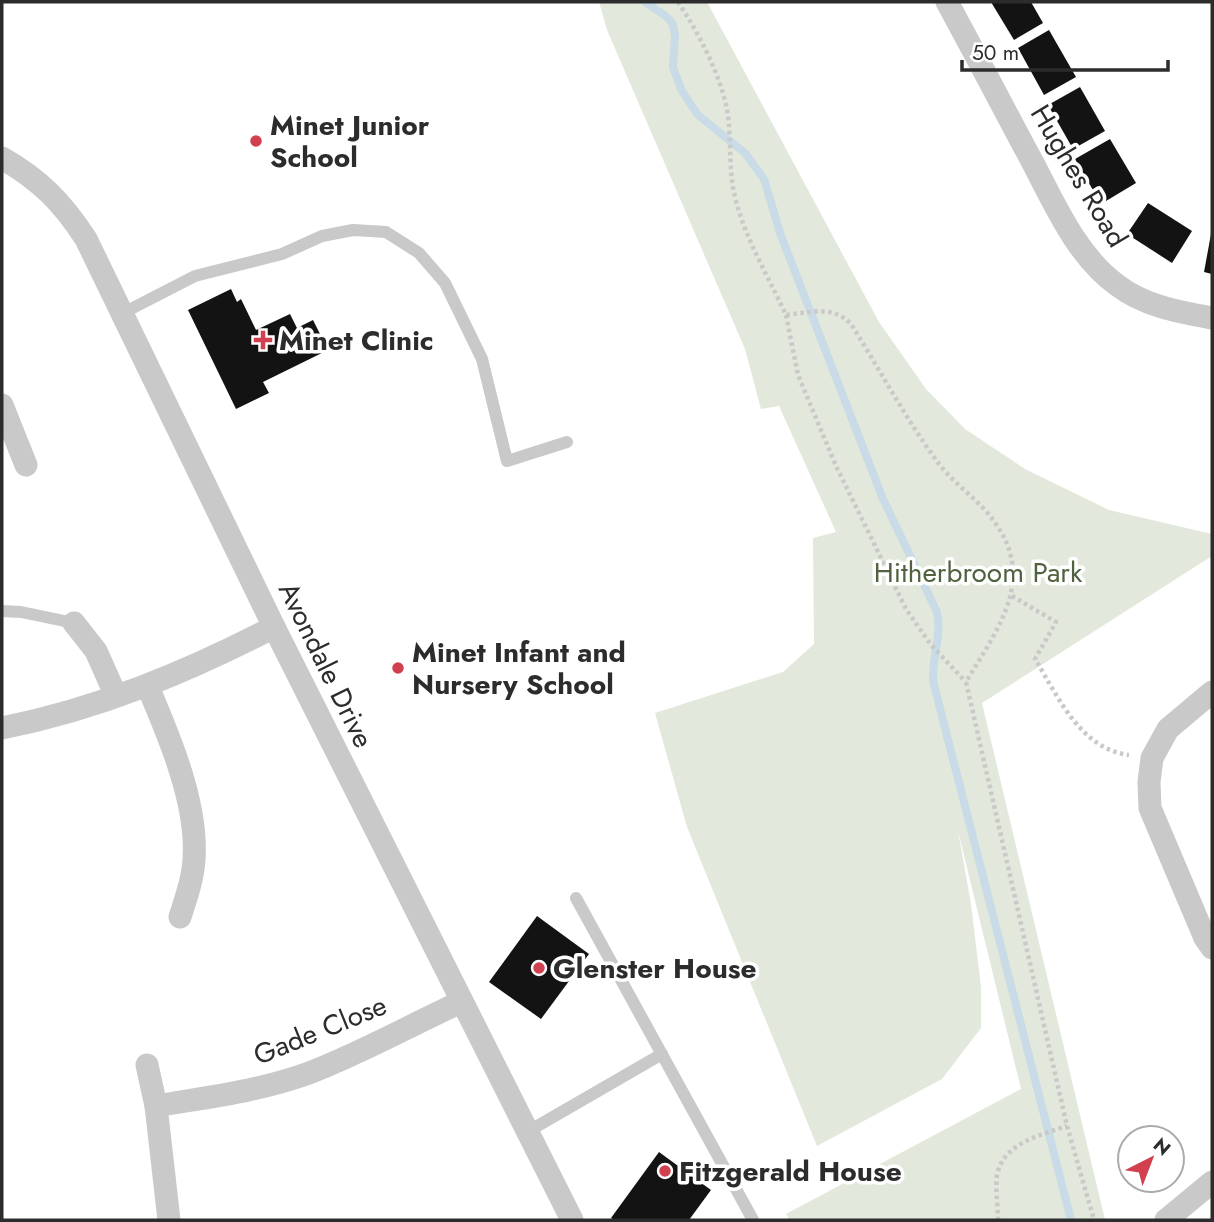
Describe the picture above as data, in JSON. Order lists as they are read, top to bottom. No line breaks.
{"streets":{"street":["Hughes Road","Avondale Drive","Gade Close"]},"crossings":[["Avondale Drive","Gade Close"]],"parks":["Hitherbroom Park"],"places":{"other":["Minet Junior School","Minet Infant and Nursery School","Glenster House","Fitzgerald House"],"health":["Minet Clinic"]},"scale_bar":"50 m","north":"top right"}
